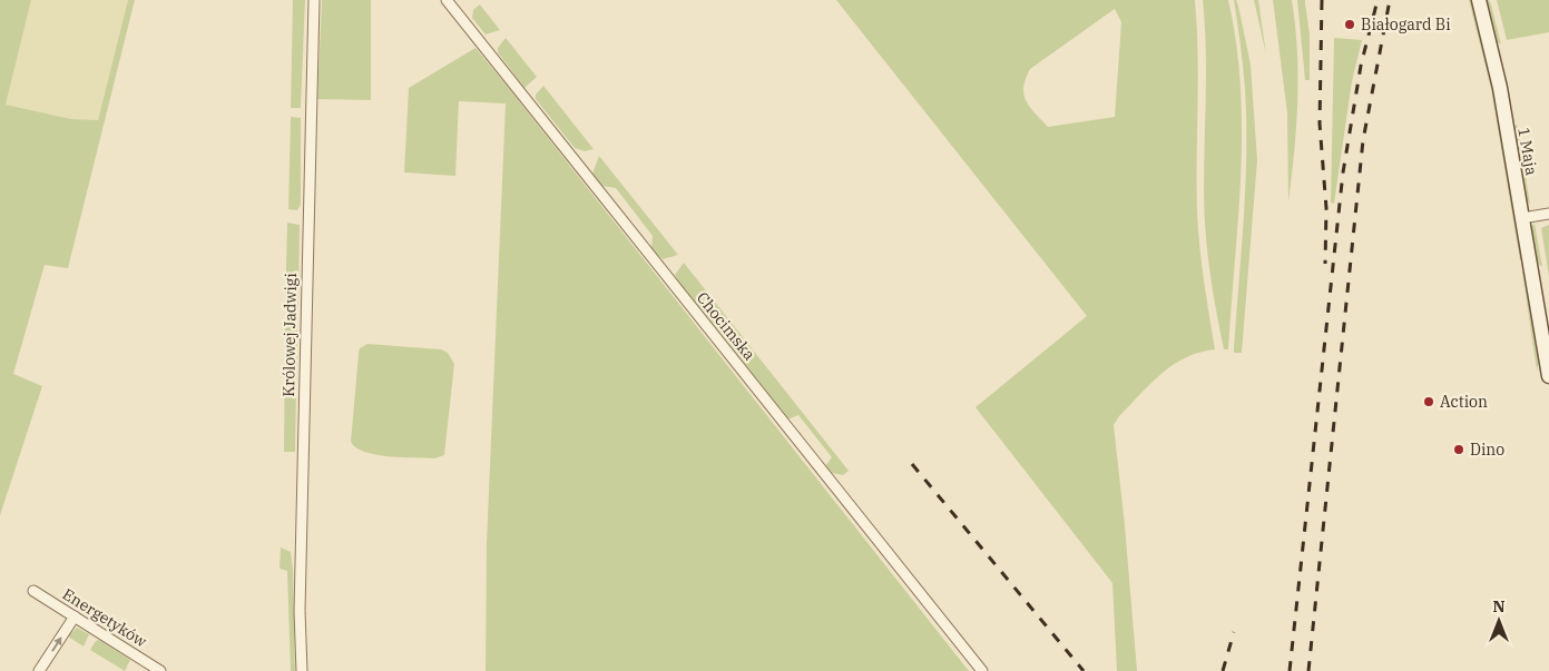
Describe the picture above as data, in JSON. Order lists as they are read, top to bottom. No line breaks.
{"streets":{"street":["1 Maja","Chocimska","Królowej Jadwigi","Energetyków"]},"places":["Białogard Bi","Action","Dino"],"north":"top"}
